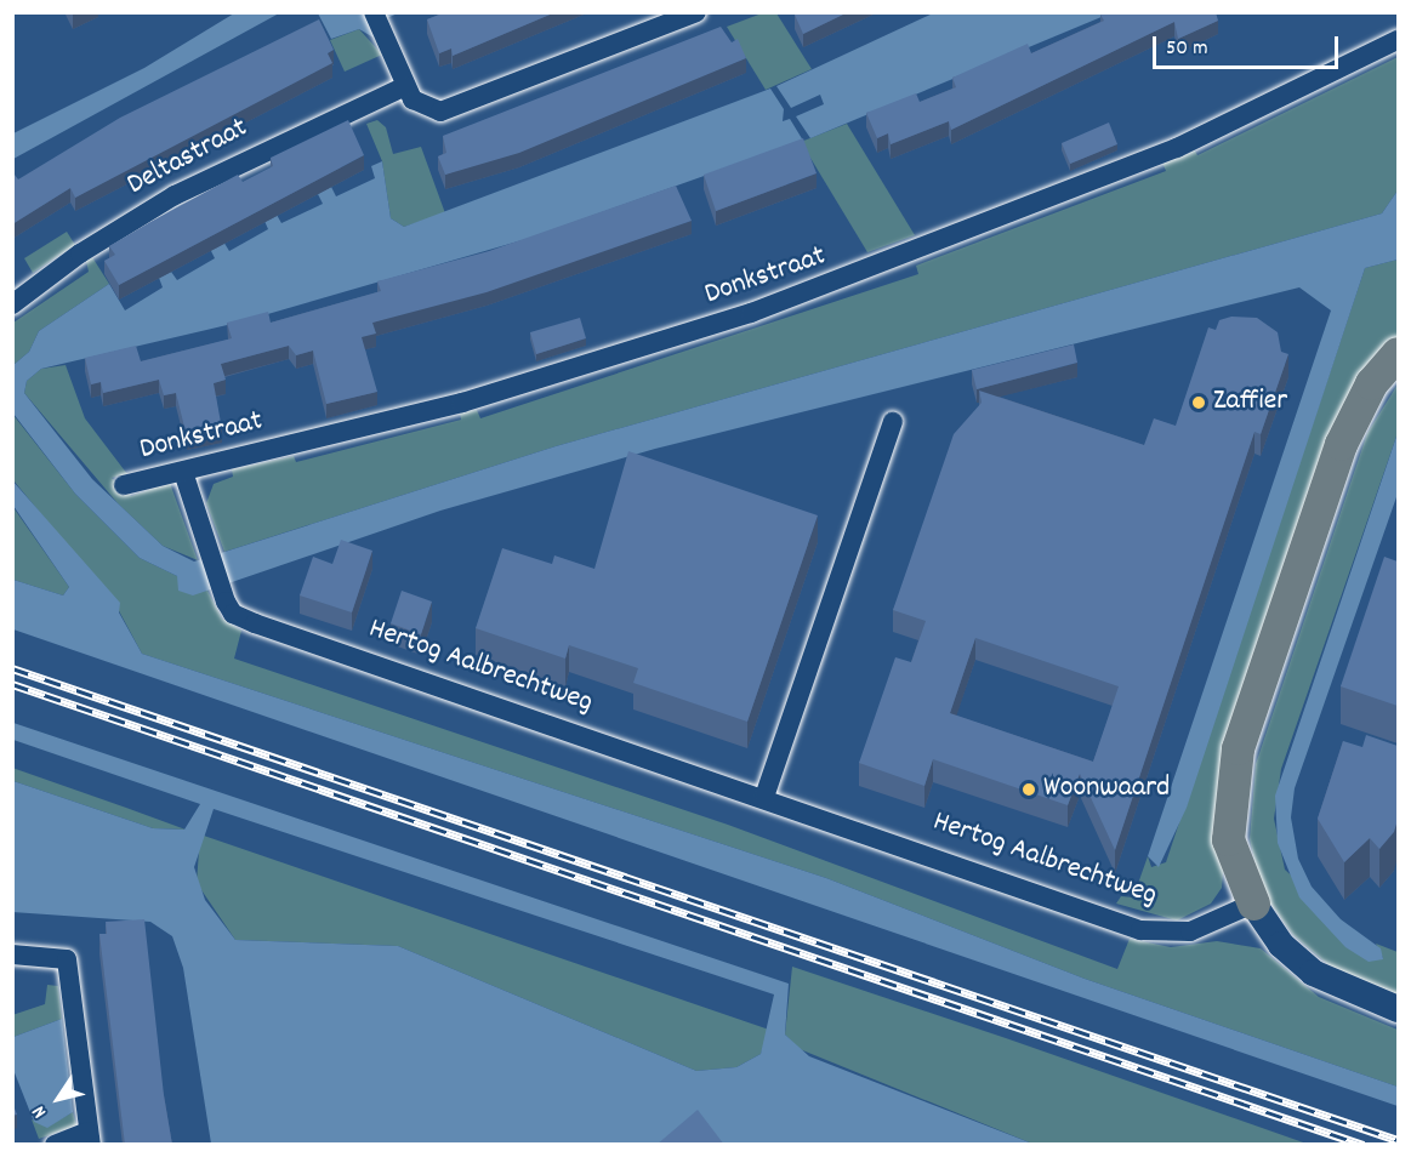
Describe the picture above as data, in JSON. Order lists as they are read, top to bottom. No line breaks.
{"streets":{"street":["Deltastraat","Donkstraat","Hertog Aalbrechtweg"]},"crossings":[["Donkstraat","Hertog Aalbrechtweg"]],"places":["Zaffier","Woonwaard"],"scale_bar":"50 m","north":"bottom left"}
